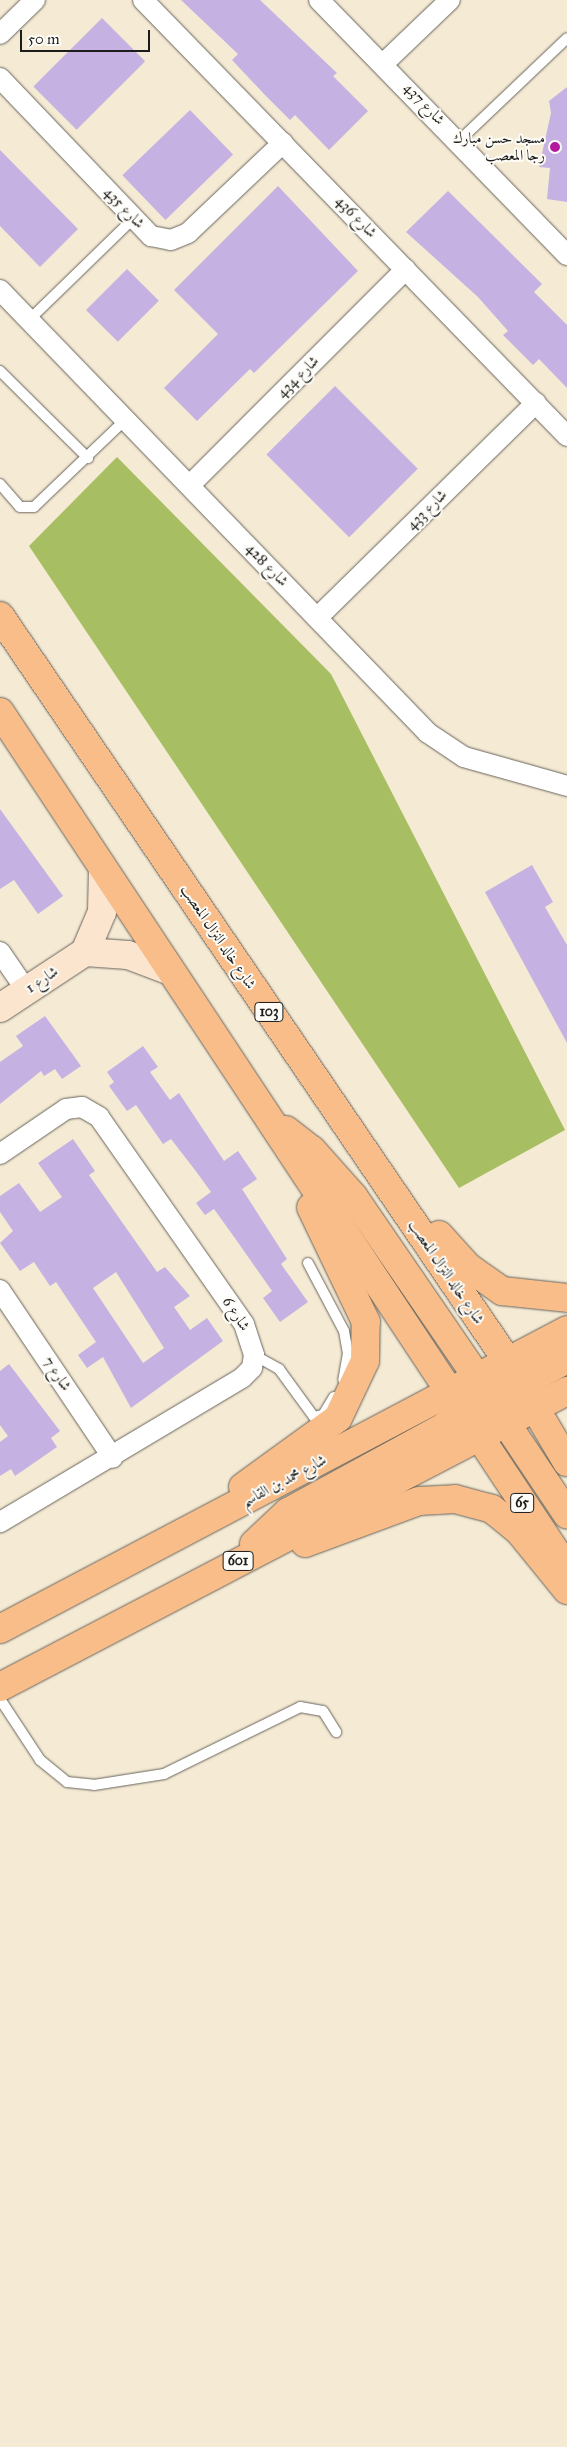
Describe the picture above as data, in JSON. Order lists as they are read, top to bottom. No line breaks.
{"streets":{"main road":["شارع خالد النزال المعصب","103","شارع محمد بن القاسم","65","601"],"street":["شارع 437","شارع 435","شارع 436","شارع 434","شارع 433","شارع 428","شارع 1","شارع 6","شارع 7"]},"crossings":[["شارع 435","شارع 436"],["شارع 436","شارع 434"],["شارع 436","شارع 433"],["شارع 434","شارع 428"],["شارع 433","شارع 428"],["شارع خالد النزال المعصب","شارع محمد بن القاسم"],["65","601"]],"places":["مسجد حسن مبارك رجا المعصب"],"scale_bar":"50 m"}
